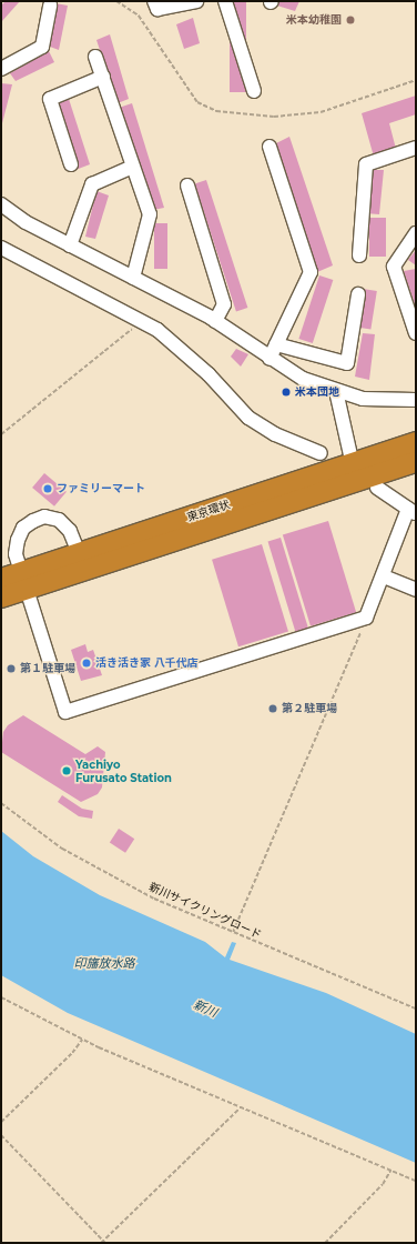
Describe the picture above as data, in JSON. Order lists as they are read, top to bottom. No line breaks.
{"streets":{"highway":["東京環状"],"path":["新川サイクリングロード"]},"water":["印旛放水路","新川"],"places":["米本幼稚園","米本団地","ファミリーマート","活き活き家 八千代店","第１駐車場","第２駐車場","Yachiyo Furusato Station"]}
